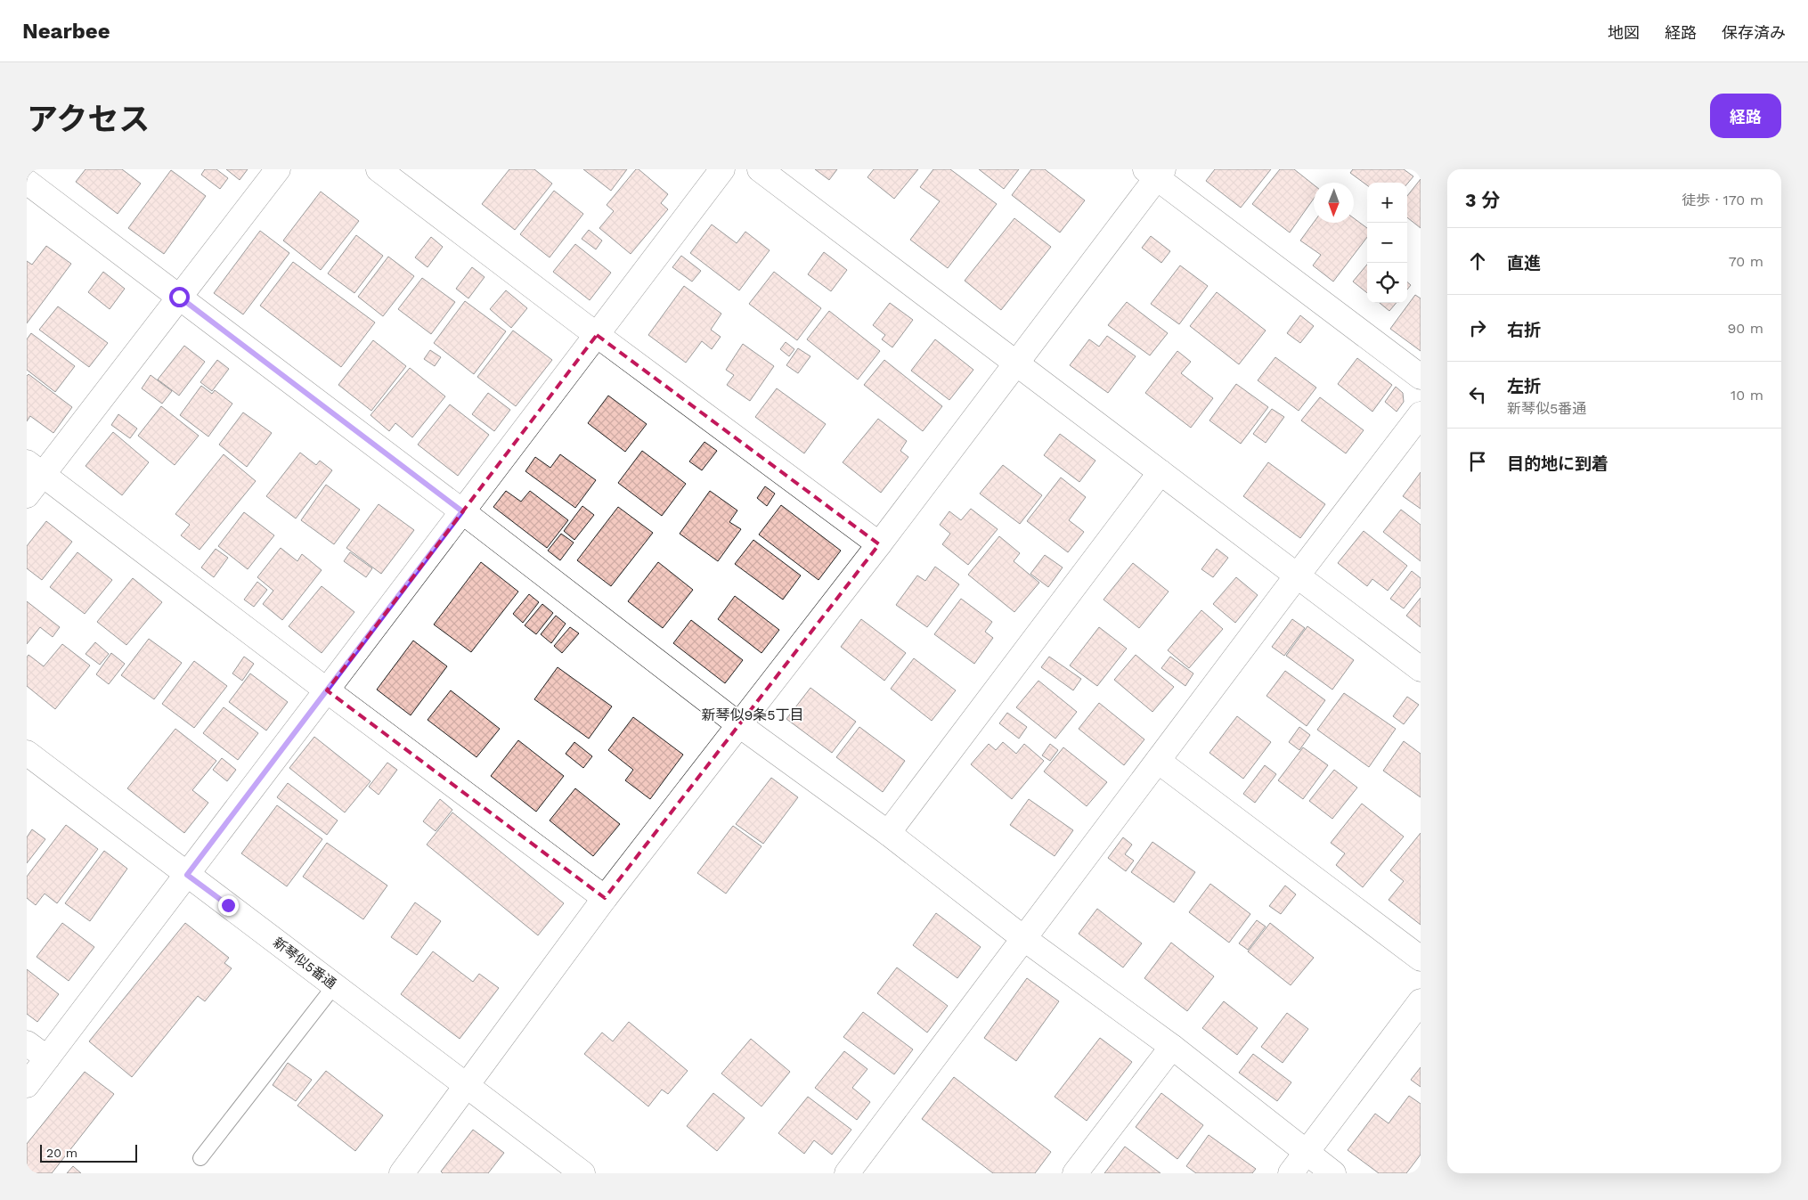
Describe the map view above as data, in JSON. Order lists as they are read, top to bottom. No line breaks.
{"streets":{"street":["新琴似5番通"]},"districts":["新琴似9条5丁目"],"scale_bar":"20 m","north":"bottom","page":{"header":"Nearbee","nav":["地図","経路","保存済み"],"title":"アクセス","buttons":"経路","heading":["3 分","徒歩 · 170 m"],"map_buttons":["+","−"],"list":[["直進","70 m"],["右折","90 m"],["左折","新琴似5番通","10 m"],"目的地に到着"],"scale":"20 m"}}
